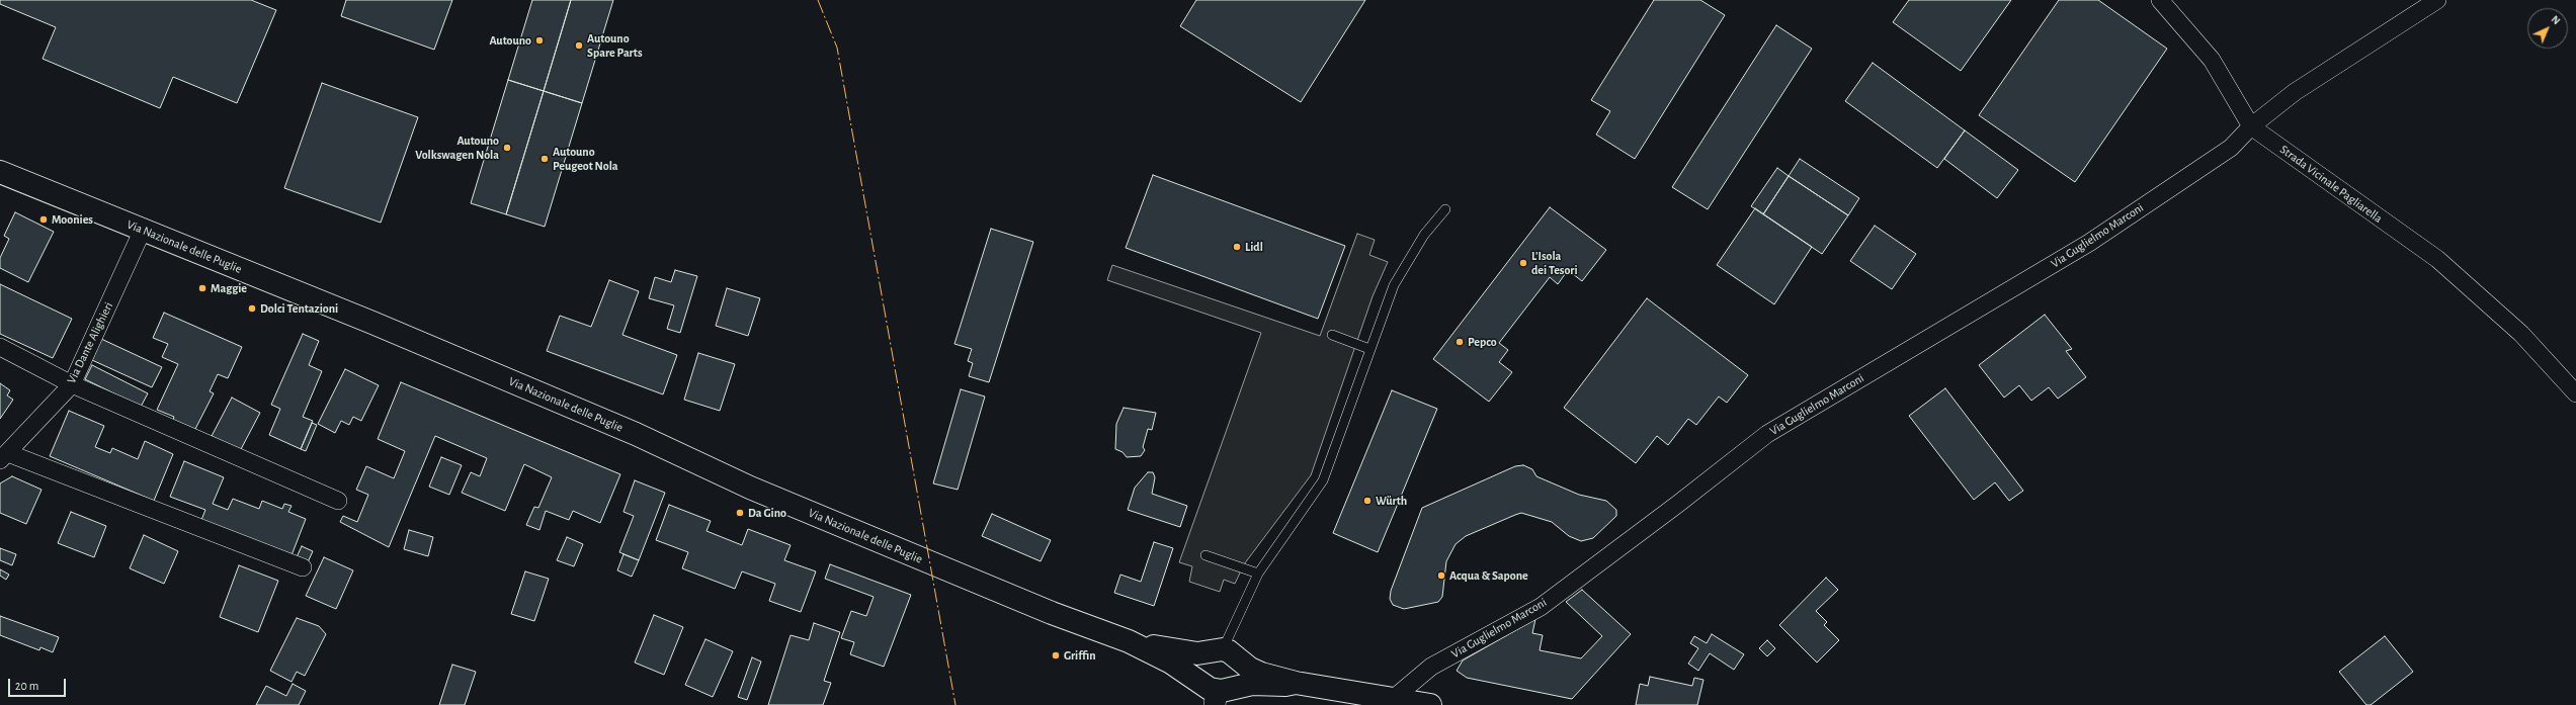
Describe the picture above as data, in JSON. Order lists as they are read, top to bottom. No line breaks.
{"streets":{"main road":["Via Nazionale delle Puglie"],"street":["Strada Vicinale Pagliarella","Via Guglielmo Marconi","Via Dante Alighieri"]},"crossings":[["Strada Vicinale Pagliarella","Via Guglielmo Marconi"],["Via Nazionale delle Puglie","Via Dante Alighieri"]],"places":["Autouno","Autouno Spare Parts","Autouno Volkswagen Nola","Autouno Peugeot Nola","Moonies","Lidl","L'Isola dei Tesori","Maggie","Dolci Tentazioni","Pepco","Würth","Da Gino","Acqua & Sapone","Griffin"],"scale_bar":"20 m","north":"top right"}
